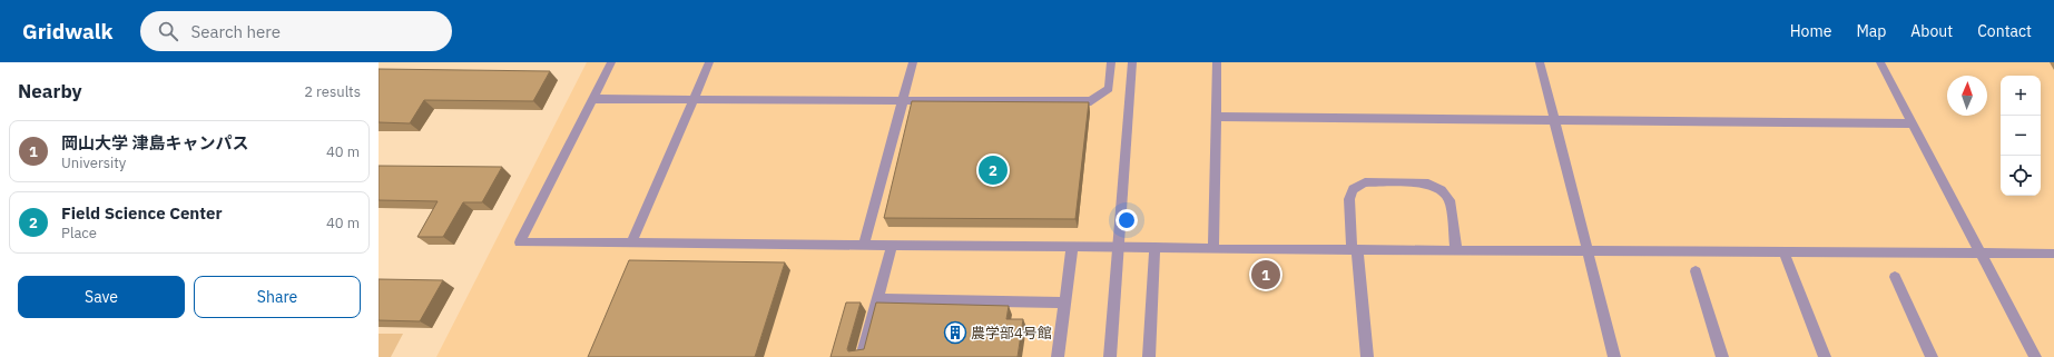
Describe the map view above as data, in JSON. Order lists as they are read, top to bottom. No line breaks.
{"places":{"building":["農学部4号館"]},"north":"top","page":{"header":"Gridwalk","search":"Search here","nav":["Home","Map","About","Contact"],"heading":["Nearby","2 results"],"map_buttons":["+","−"],"list":[{"mark":"1","name":"岡山大学 津島キャンパス","note":"University","value":"40 m"},{"mark":"2","name":"Field Science Center","note":"Place","value":"40 m"}],"pins":["2","1"],"buttons":["Save","Share"]}}
